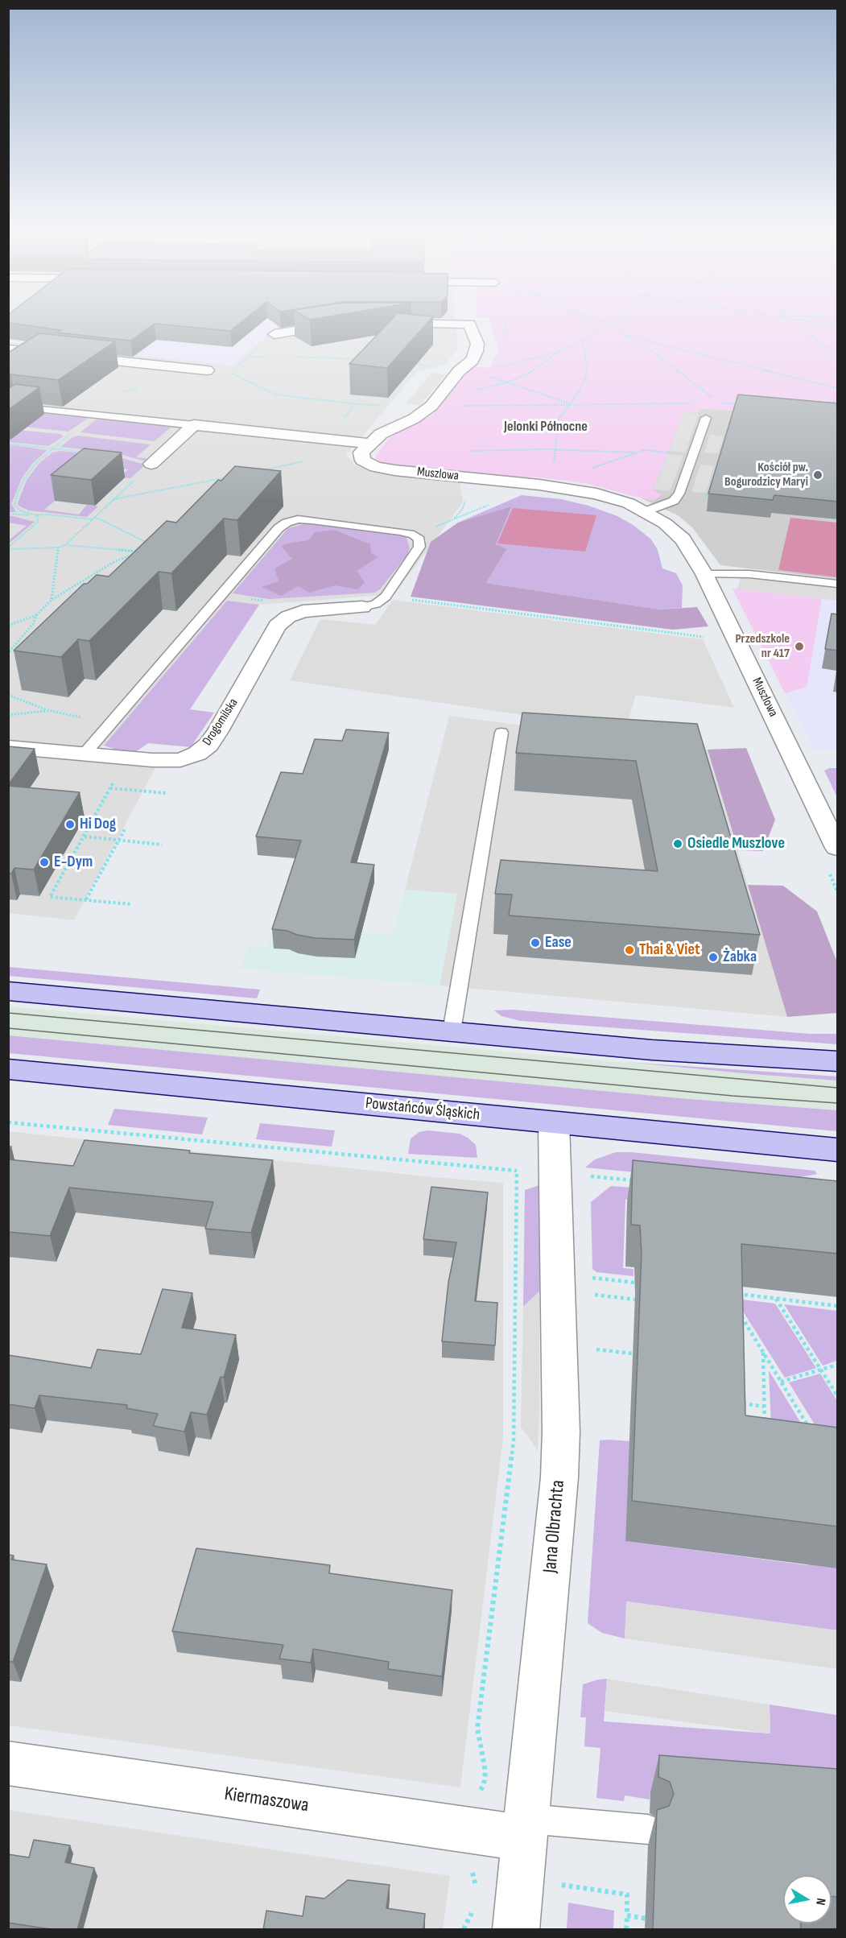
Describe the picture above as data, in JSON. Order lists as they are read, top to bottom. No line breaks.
{"streets":{"main road":["Powstańców Śląskich"],"street":["Muszlowa","Drogomilska","Jana Olbrachta","Kiermaszowa"]},"crossings":[["Powstańców Śląskich","Jana Olbrachta"],["Jana Olbrachta","Kiermaszowa"]],"districts":["Jelonki Północne"],"places":["Kościół pw. Bogurodzicy Maryi","Przedszkole nr 417","Hi Dog","Osiedle Muszlove","E-Dym","Ease","Thai & Viet","Żabka"],"north":"right"}
